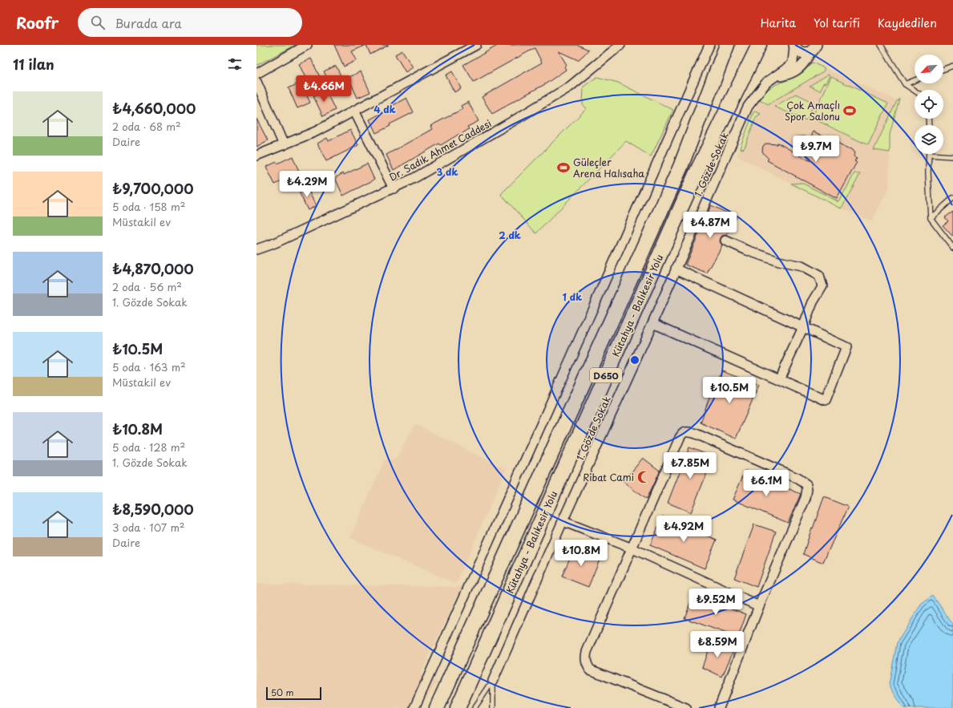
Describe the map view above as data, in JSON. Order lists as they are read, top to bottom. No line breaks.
{"streets":{"highway":["Kütahya - Balıkesir Yolu","D650"],"street":["Dr. Sadık Ahmet Caddesi","1. Gözde Sokak"]},"places":{"sports":["Çok Amaçlı Spor Salonu","Güleçler Arena Halısaha"],"mosque":["Ribat Cami"]},"scale_bar":"50 m","north":"bottom left","page":{"header":"Roofr","search":"Burada ara","nav":["Harita","Yol tarifi","Kaydedilen"],"heading":"11 ilan","price":["₺4.66M","₺9.7M","₺4.29M","₺4.87M","₺10.5M","₺7.85M","₺6.1M","₺4.92M","₺10.8M","₺9.52M","₺8.59M"],"list":[{"name":"₺4,660,000","note":"2 oda · 68 m² · Daire"},{"name":"₺9,700,000","note":"5 oda · 158 m² · Müstakil ev"},{"name":"₺4,870,000","note":"2 oda · 56 m² · 1. Gözde Sokak"},{"name":"₺10.5M","note":"5 oda · 163 m² · Müstakil ev"},{"name":"₺10.8M","note":"5 oda · 128 m² · 1. Gözde Sokak"},{"name":"₺8,590,000","note":"3 oda · 107 m² · Daire"}],"scale":"50 m"},"rings":["4 dk","3 dk","2 dk","1 dk"]}
